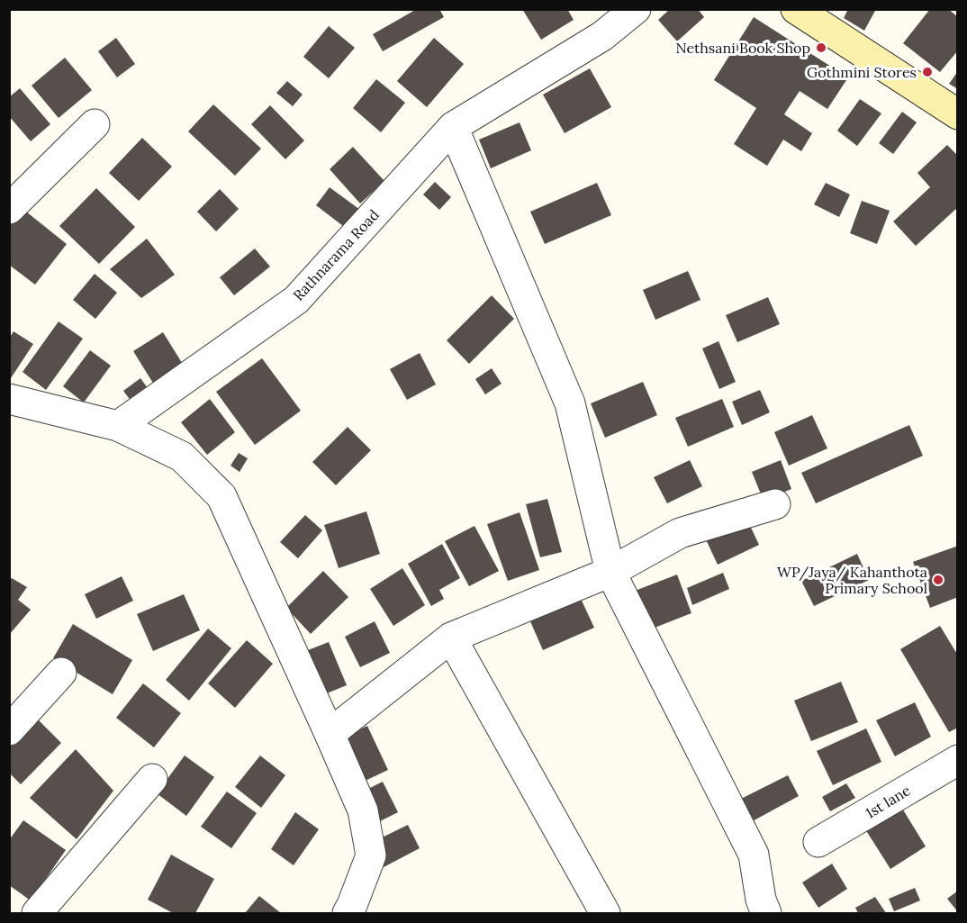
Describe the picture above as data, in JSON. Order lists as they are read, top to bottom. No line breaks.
{"streets":{"street":["Rathnarama Road","1st lane"]},"places":["Nethsani Book Shop","Gothmini Stores","WP/Jaya/ Kahanthota Primary School"]}
